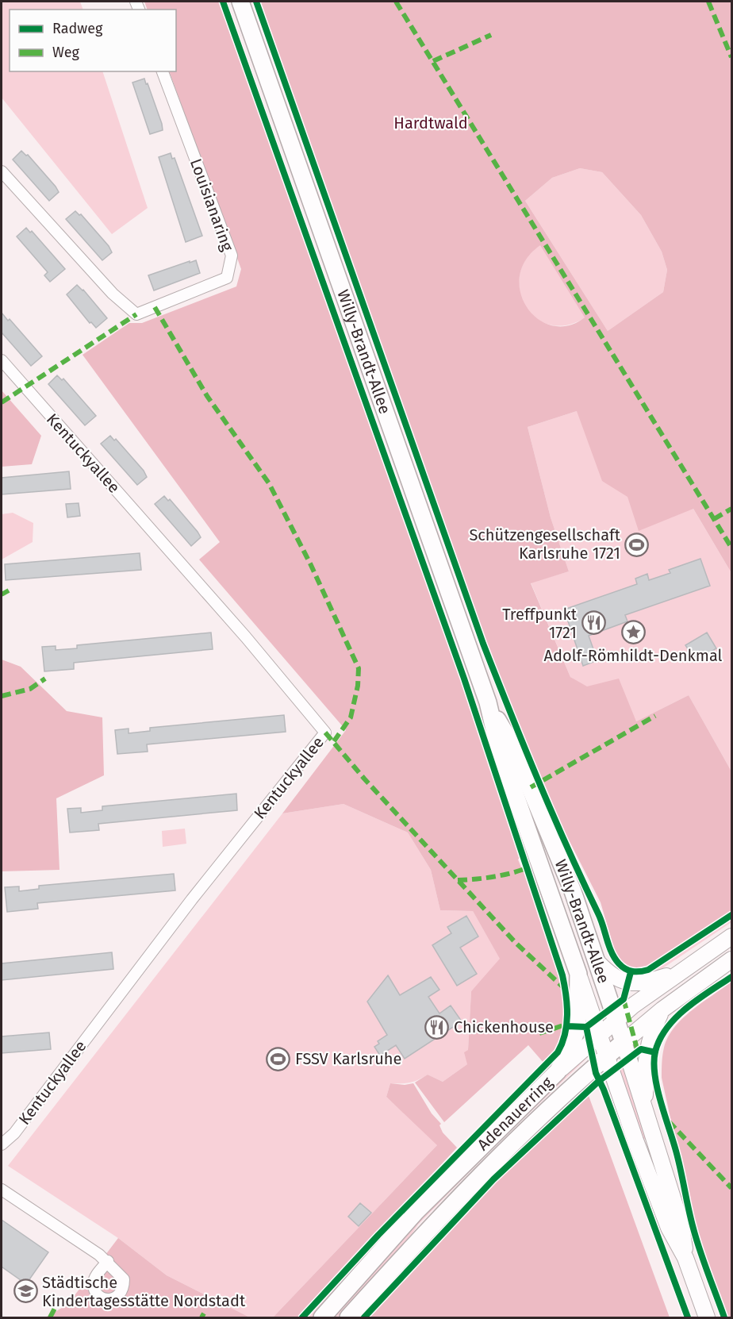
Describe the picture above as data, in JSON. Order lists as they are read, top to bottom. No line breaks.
{"streets":{"main road":["Willy-Brandt-Allee","Adenauerring"],"street":["Louisianaring","Kentuckyallee"]},"crossings":[["Willy-Brandt-Allee","Adenauerring"]],"parks":["Hardtwald"],"places":{"sports":["Schützengesellschaft Karlsruhe 1721","FSSV Karlsruhe"],"restaurant":["Treffpunkt 1721","Chickenhouse"],"place":["Adolf-Römhildt-Denkmal"],"school or university":["Städtische Kindertagesstätte Nordstadt"]},"legend":["Radweg","Weg"]}
